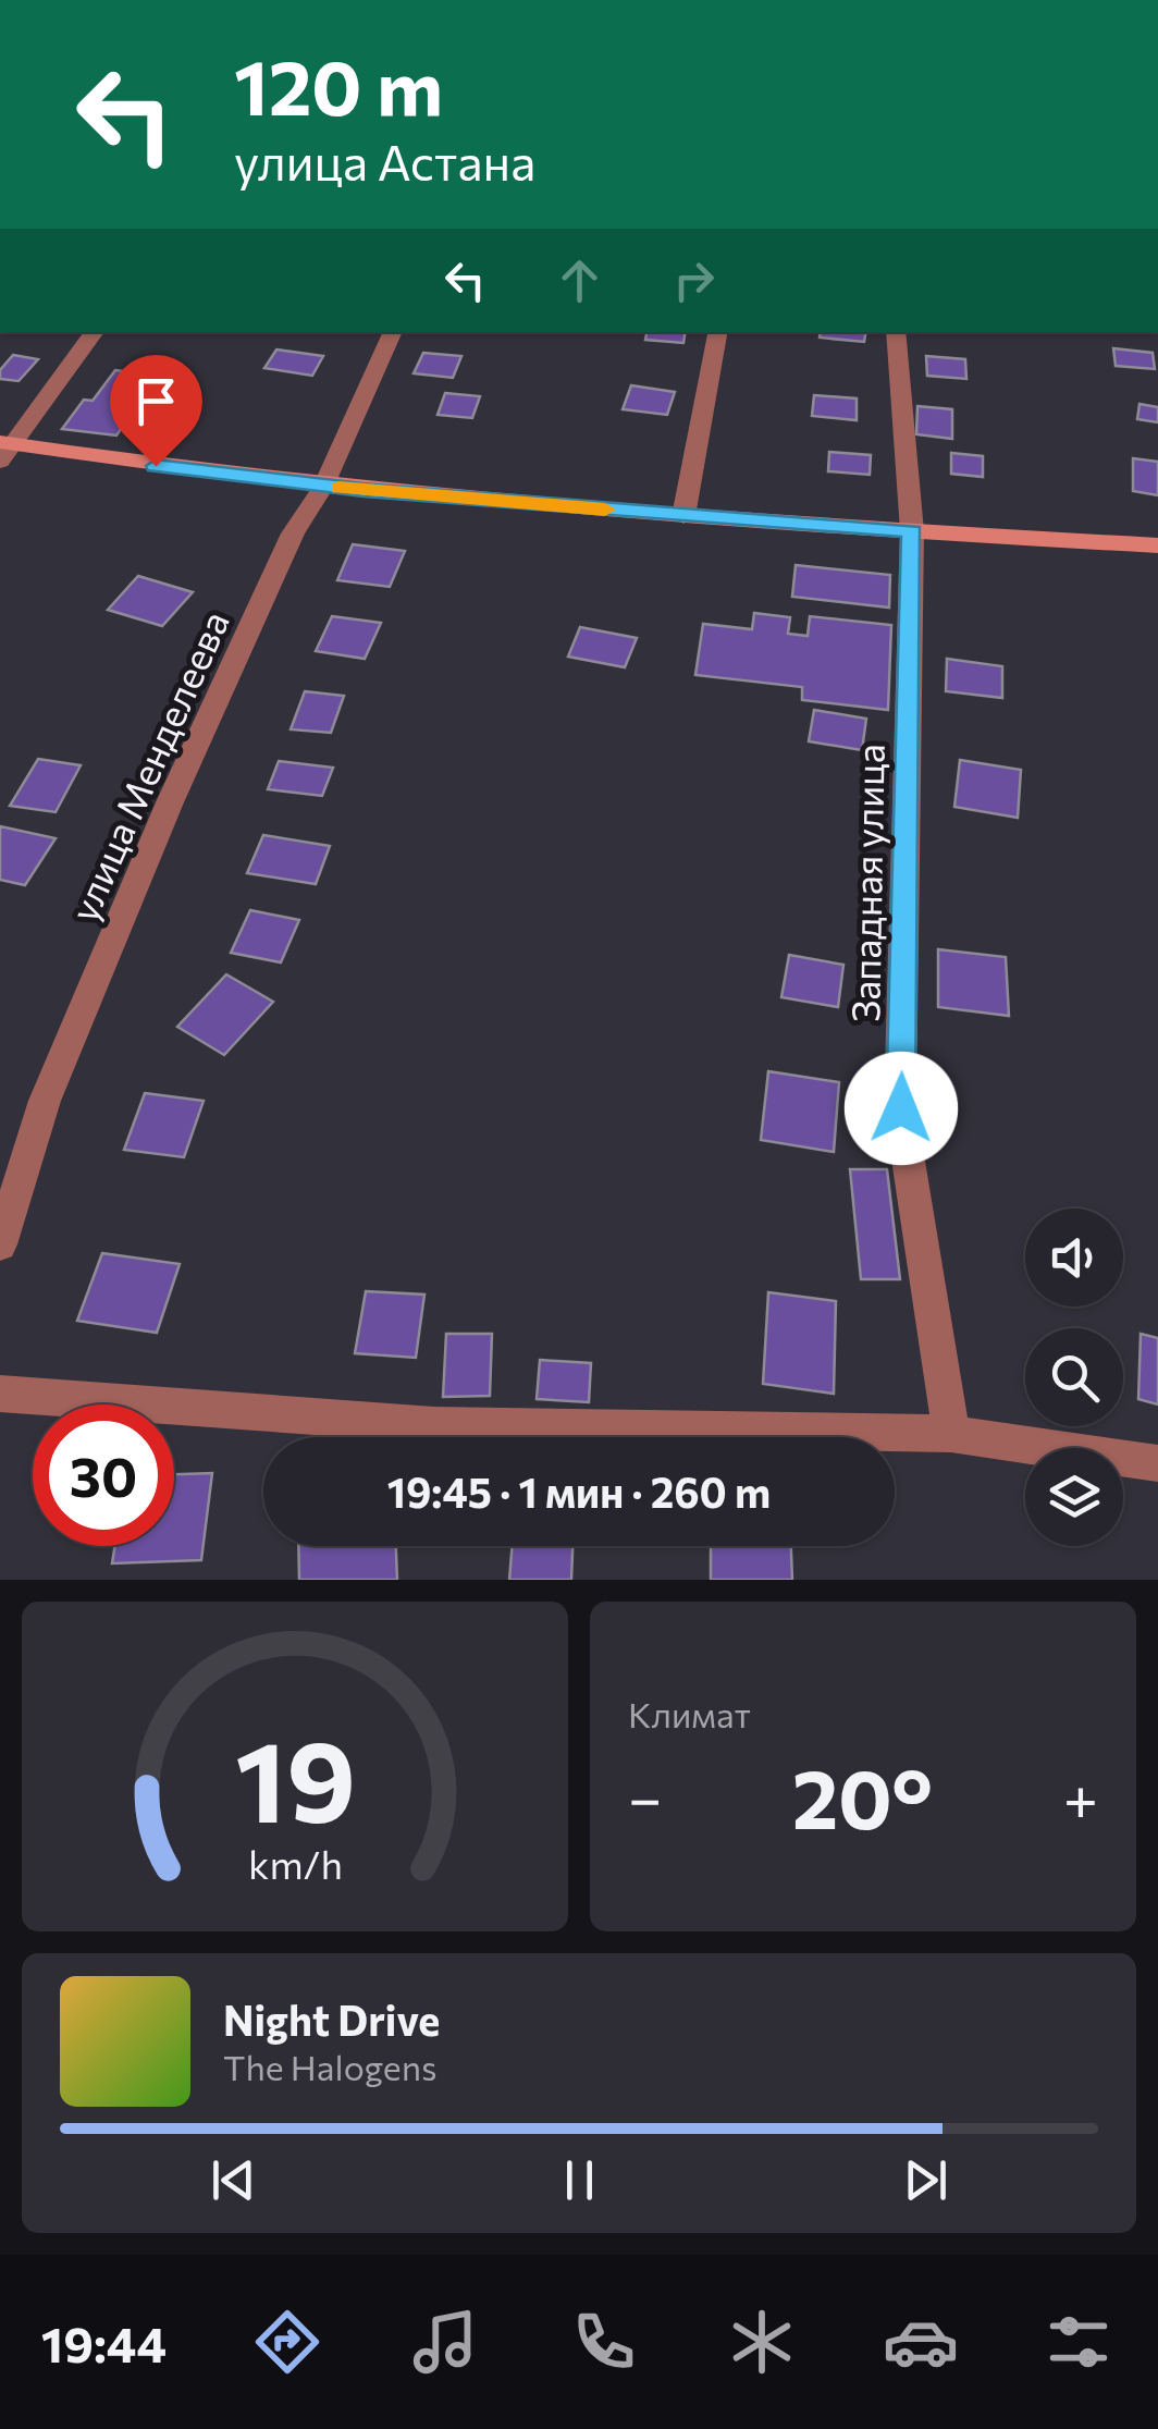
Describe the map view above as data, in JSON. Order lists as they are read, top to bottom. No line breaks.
{"streets":{"street":["улица Менделеева","Западная улица"]},"page":{"turn":["120 m","улица Астана"],"limit":"30","trip":"19:45 · 1 мин · 260 m","tile":"Климат","heat":["−","20°","+"],"song":["Night Drive","The Halogens"],"tabs":"19:44","gauge":["19","km/h"]}}
